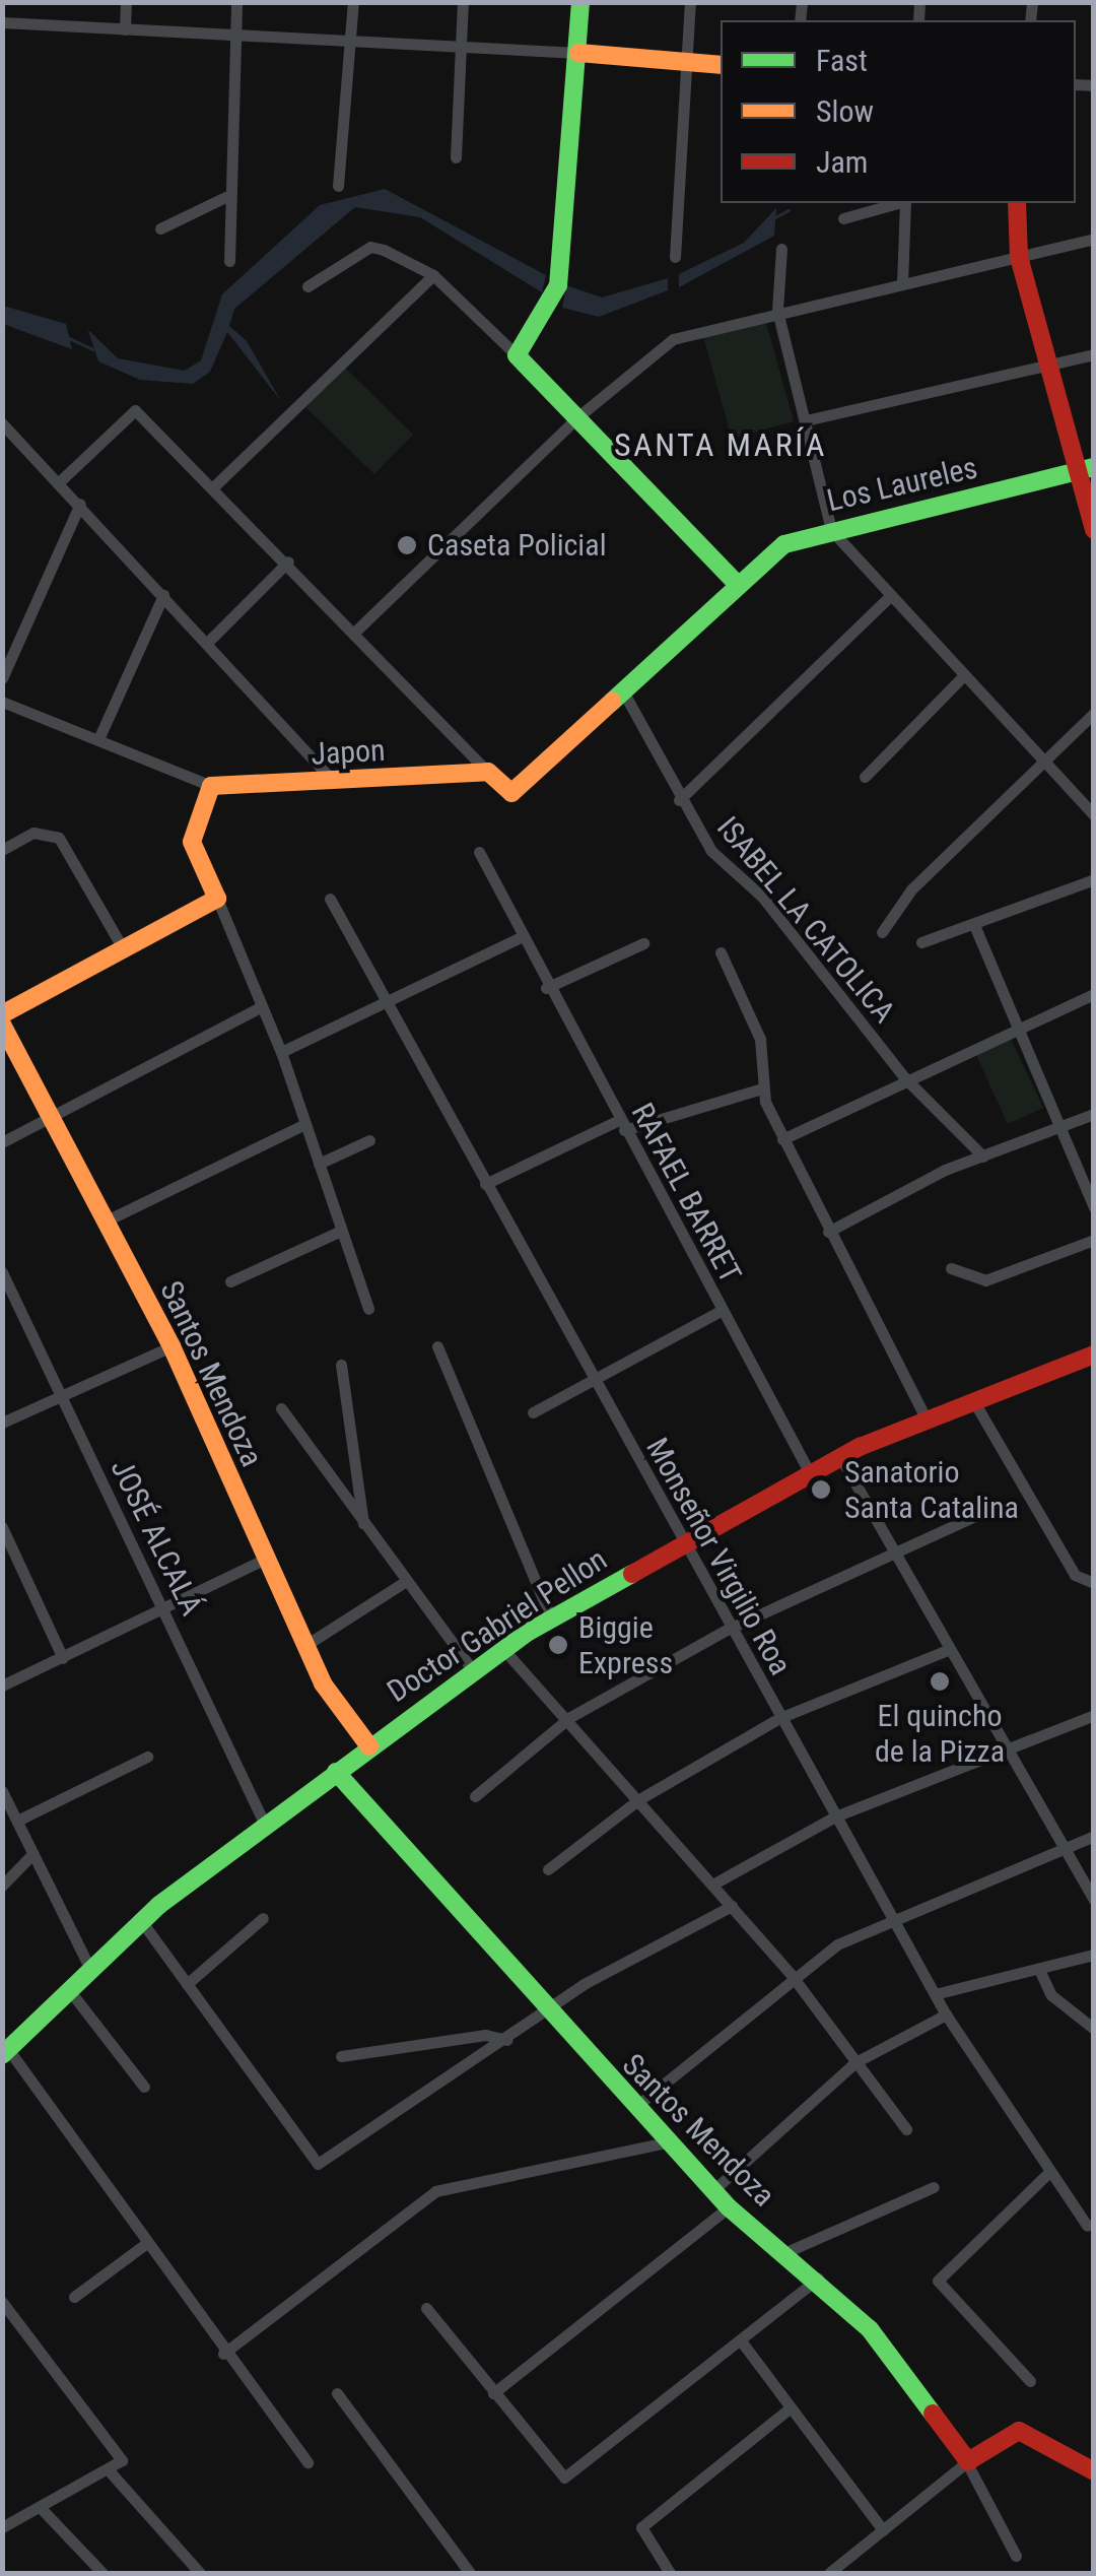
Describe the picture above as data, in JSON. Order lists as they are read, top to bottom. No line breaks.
{"streets":{"street":["Los Laureles","Japon","ISABEL LA CATOLICA","RAFAEL BARRET","Santos Mendoza","JOSÉ ALCALÁ","Monseñor Virgilio Roa","Doctor Gabriel Pellon"]},"crossings":[["Los Laureles","Japon"],["Los Laureles","ISABEL LA CATOLICA"],["Japon","ISABEL LA CATOLICA"],["RAFAEL BARRET","Doctor Gabriel Pellon"],["Santos Mendoza","Doctor Gabriel Pellon"],["JOSÉ ALCALÁ","Doctor Gabriel Pellon"],["Monseñor Virgilio Roa","Doctor Gabriel Pellon"]],"districts":["SANTA MARÍA"],"places":["Caseta Policial","Sanatorio Santa Catalina","Biggie Express","El quincho de la Pizza"],"legend":["Fast","Slow","Jam"]}
